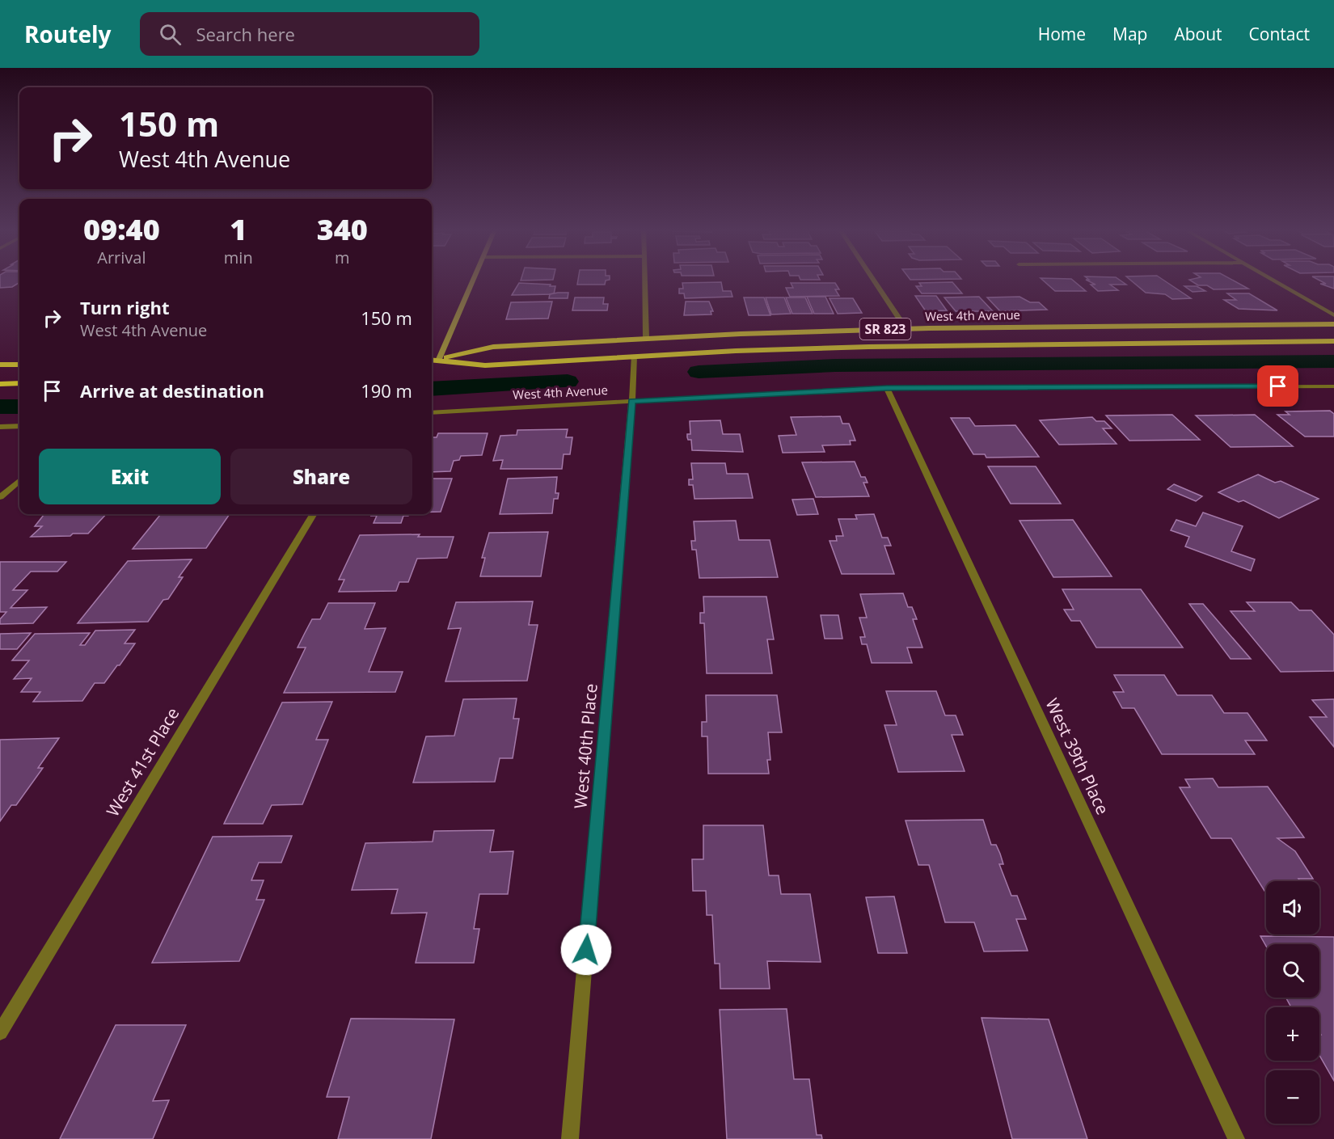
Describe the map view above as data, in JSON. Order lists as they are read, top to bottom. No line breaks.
{"streets":{"main road":["West 4th Avenue","SR 823"],"street":["West 40th Place","West 39th Place","West 41st Place"]},"crossings":[["West 4th Avenue","West 40th Place"],["West 4th Avenue","West 39th Place"]],"page":{"header":"Routely","search":"Search here","nav":["Home","Map","About","Contact"],"turn":["150 m","West 4th Avenue"],"eta":["09:40","Arrival","1","min","340","m"],"list":[{"name":"Turn right","note":"West 4th Avenue","value":"150 m"},{"name":"Arrive at destination","value":"190 m"}],"buttons":["Exit","Share"],"map_buttons":["+","−"]}}
